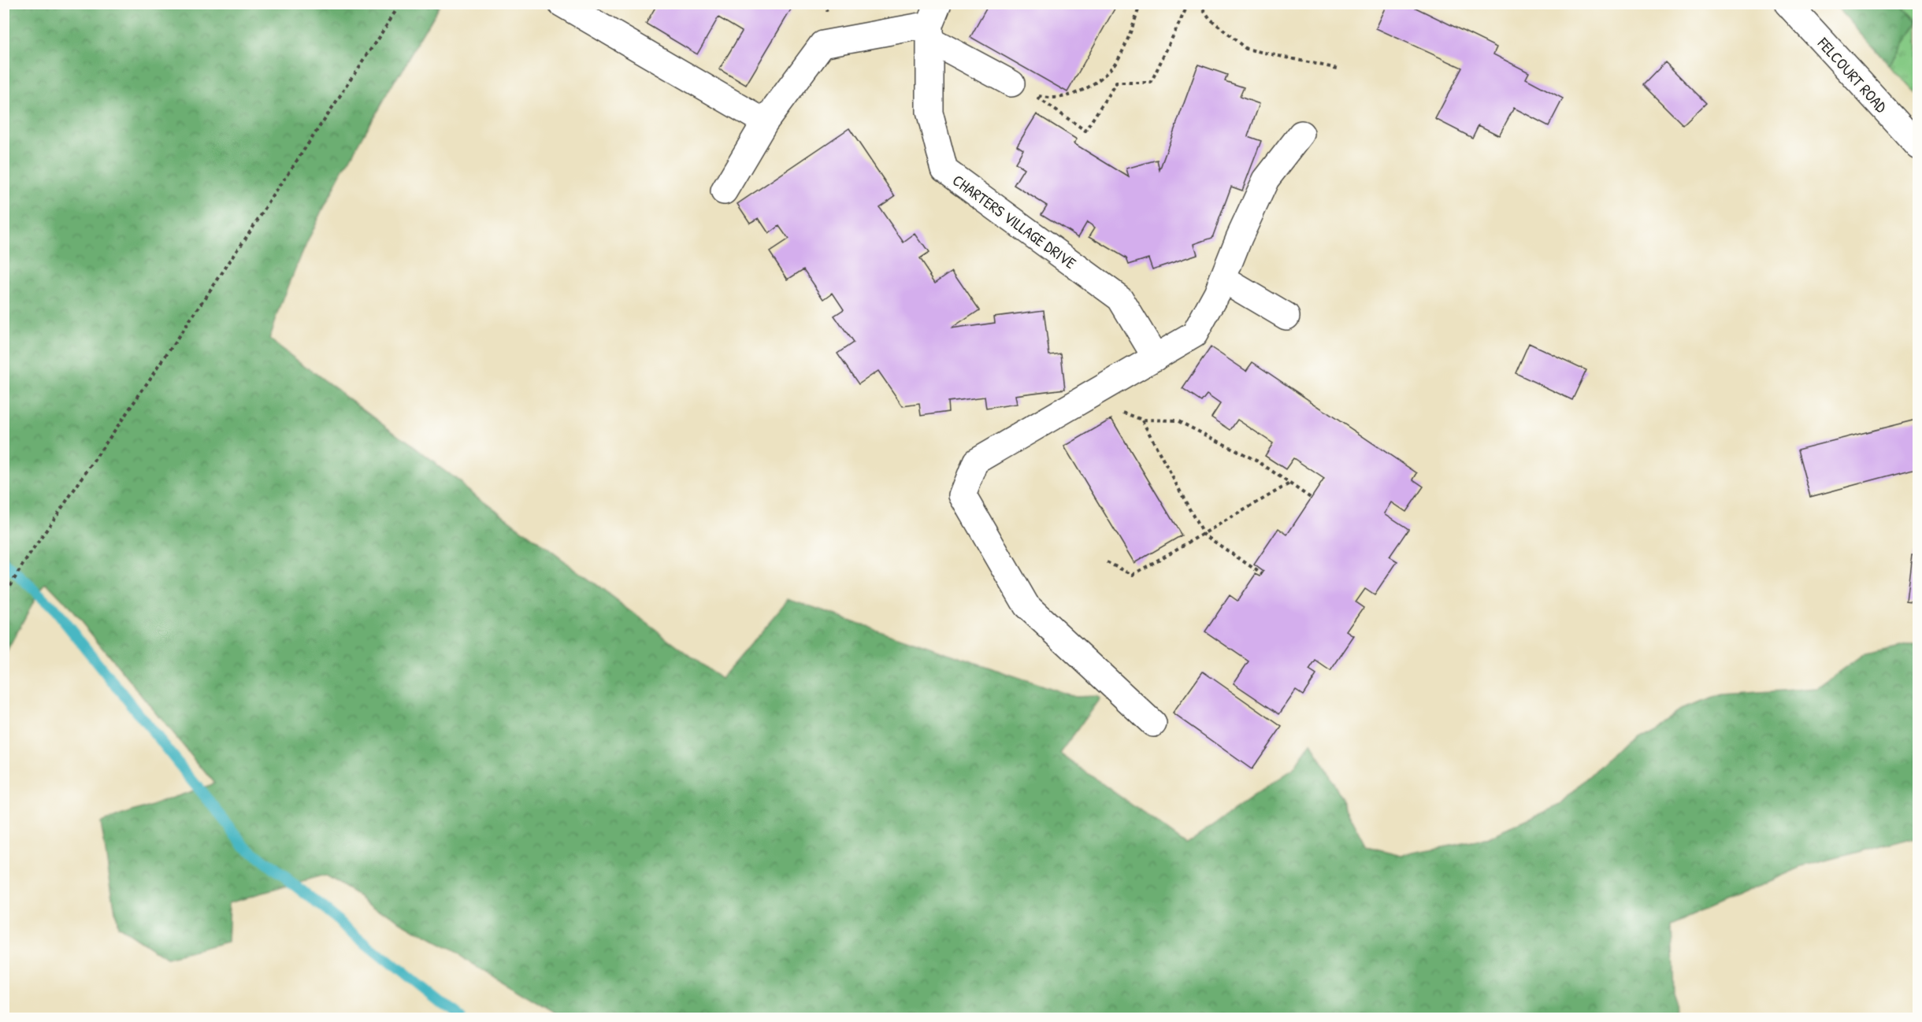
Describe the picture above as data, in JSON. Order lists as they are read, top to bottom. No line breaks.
{"streets":{"street":["FELCOURT ROAD","CHARTERS VILLAGE DRIVE"]}}
